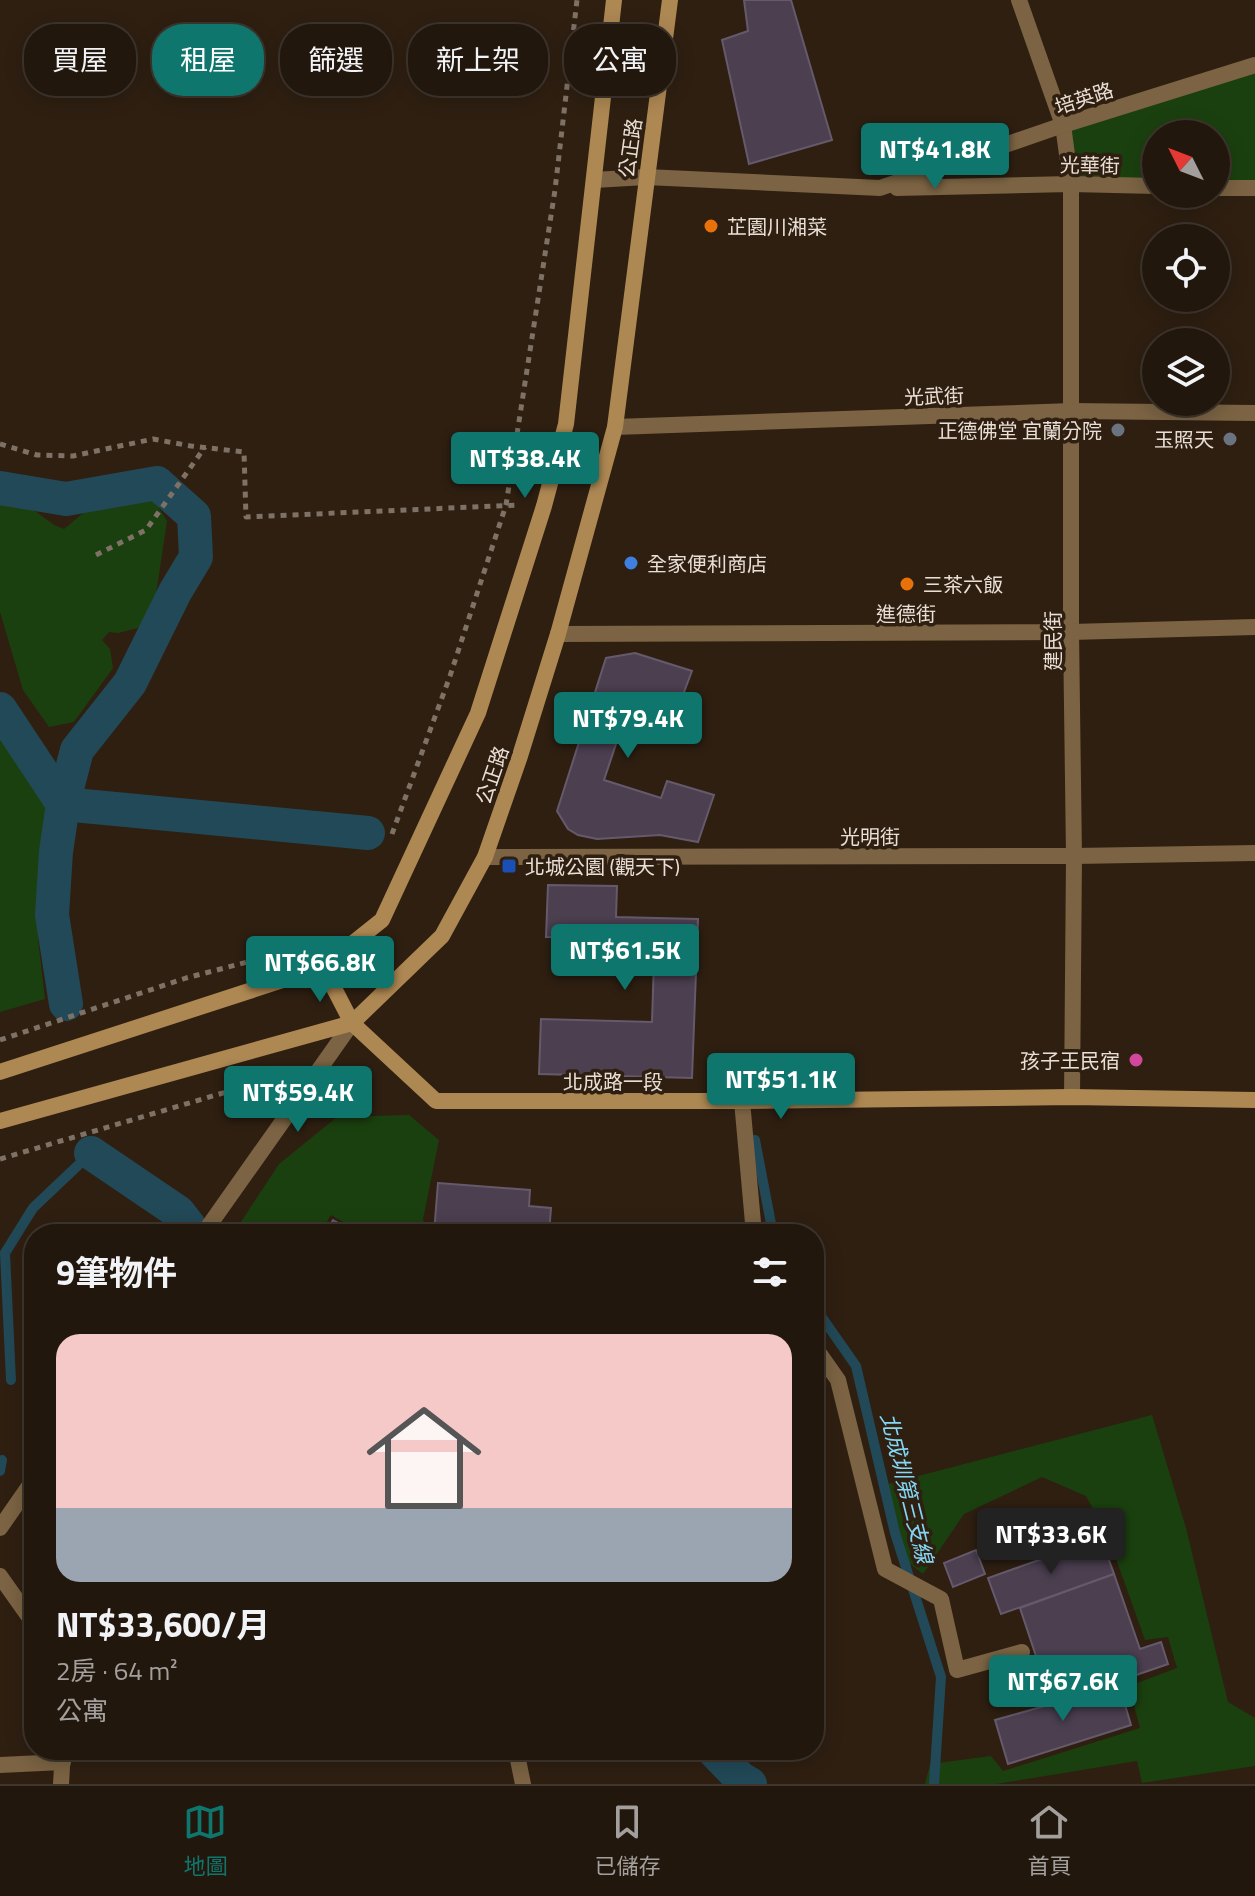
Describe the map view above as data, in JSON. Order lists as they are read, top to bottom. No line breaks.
{"streets":{"street":["培英路","公正路","光華街","光武街","進德街","建民街","光明街","北成路一段"]},"crossings":[["培英路","公正路"],["培英路","光華街"],["培英路","建民街"],["公正路","光武街"],["公正路","進德街"],["公正路","光明街"],["公正路","北成路一段"],["光華街","建民街"],["光武街","建民街"],["進德街","建民街"],["建民街","光明街"],["建民街","北成路一段"]],"water":["北成圳第三支線"],"places":{"other":["芷園川湘菜","正德佛堂 宜蘭分院","玉照天","全家便利商店","三茶六飯","孩子王民宿"],"transit":["北城公園 (觀天下)"]},"north":"top left","page":{"chip":["買屋","租屋","篩選","新上架","公寓"],"price":["NT$41.8K","NT$38.4K","NT$79.4K","NT$61.5K","NT$66.8K","NT$51.1K","NT$59.4K","NT$33.6K","NT$67.6K"],"heading":"9筆物件","list":[{"name":"NT$33,600/月","note":"2房 · 64 m² · 公寓"}],"tabs":["地圖","已儲存","首頁"]}}
